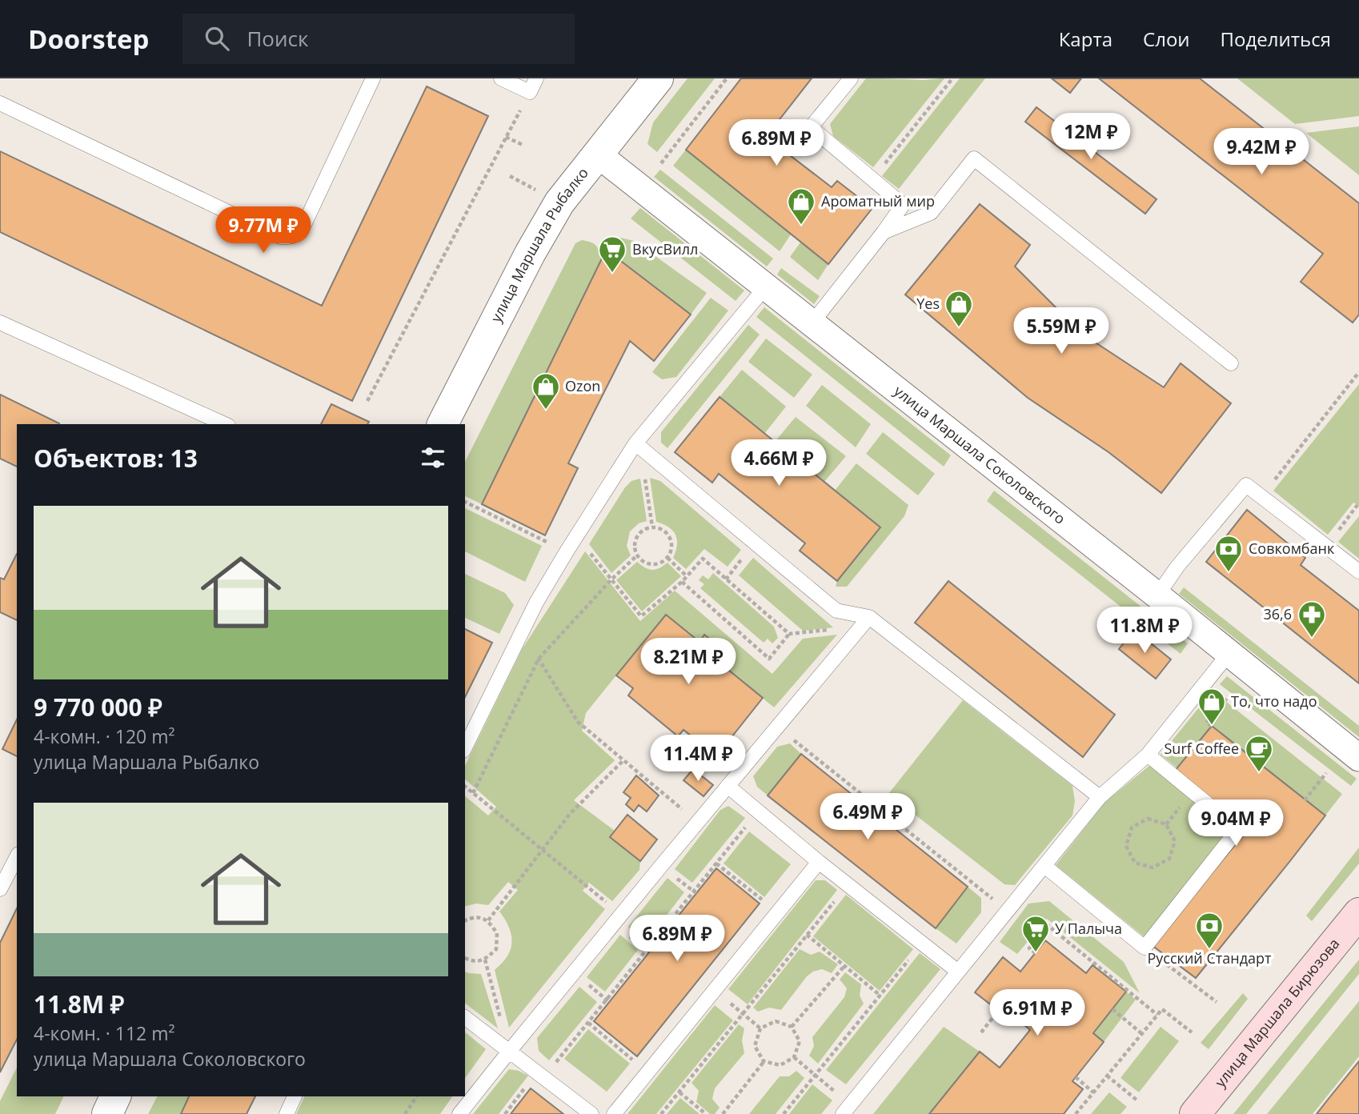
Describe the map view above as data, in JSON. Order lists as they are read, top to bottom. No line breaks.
{"streets":{"main road":["улица Маршала Бирюзова"],"street":["улица Маршала Рыбалко","улица Маршала Соколовского"]},"crossings":[["улица Маршала Рыбалко","улица Маршала Соколовского"]],"places":{"shop":["Ароматный мир","Yes","Ozon","То, что надо"],"supermarket":["ВкусВилл","У Палыча"],"bank":["Совкомбанк","Русский Стандарт"],"pharmacy":["36,6"],"cafe":["Surf Coffee"]},"page":{"header":"Doorstep","search":"Поиск","nav":["Карта","Слои","Поделиться"],"price":["12M ₽","6.89M ₽","9.42M ₽","9.77M ₽","5.59M ₽","4.66M ₽","11.8M ₽","8.21M ₽","11.4M ₽","6.49M ₽","9.04M ₽","6.89M ₽","6.91M ₽"],"heading":"Объектов: 13","list":[{"name":"9 770 000 ₽","note":"4-комн. · 120 m² · улица Маршала Рыбалко"},{"name":"11.8M ₽","note":"4-комн. · 112 m² · улица Маршала Соколовского"}]}}
